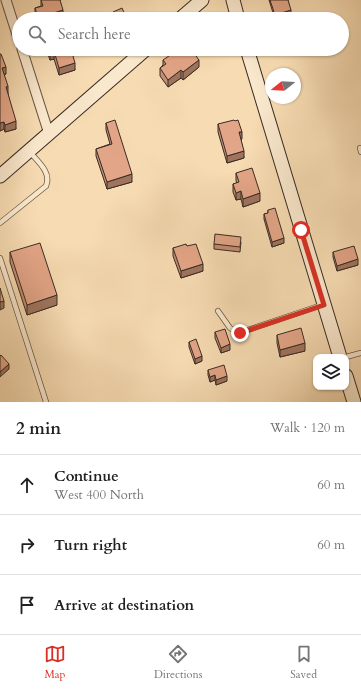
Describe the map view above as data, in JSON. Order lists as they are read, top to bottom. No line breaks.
{"north":"left","page":{"search":"Search here","heading":["2 min","Walk · 120 m"],"list":[["Continue","West 400 North","60 m"],["Turn right","60 m"],"Arrive at destination"],"nav":["Map","Directions","Saved"]}}
